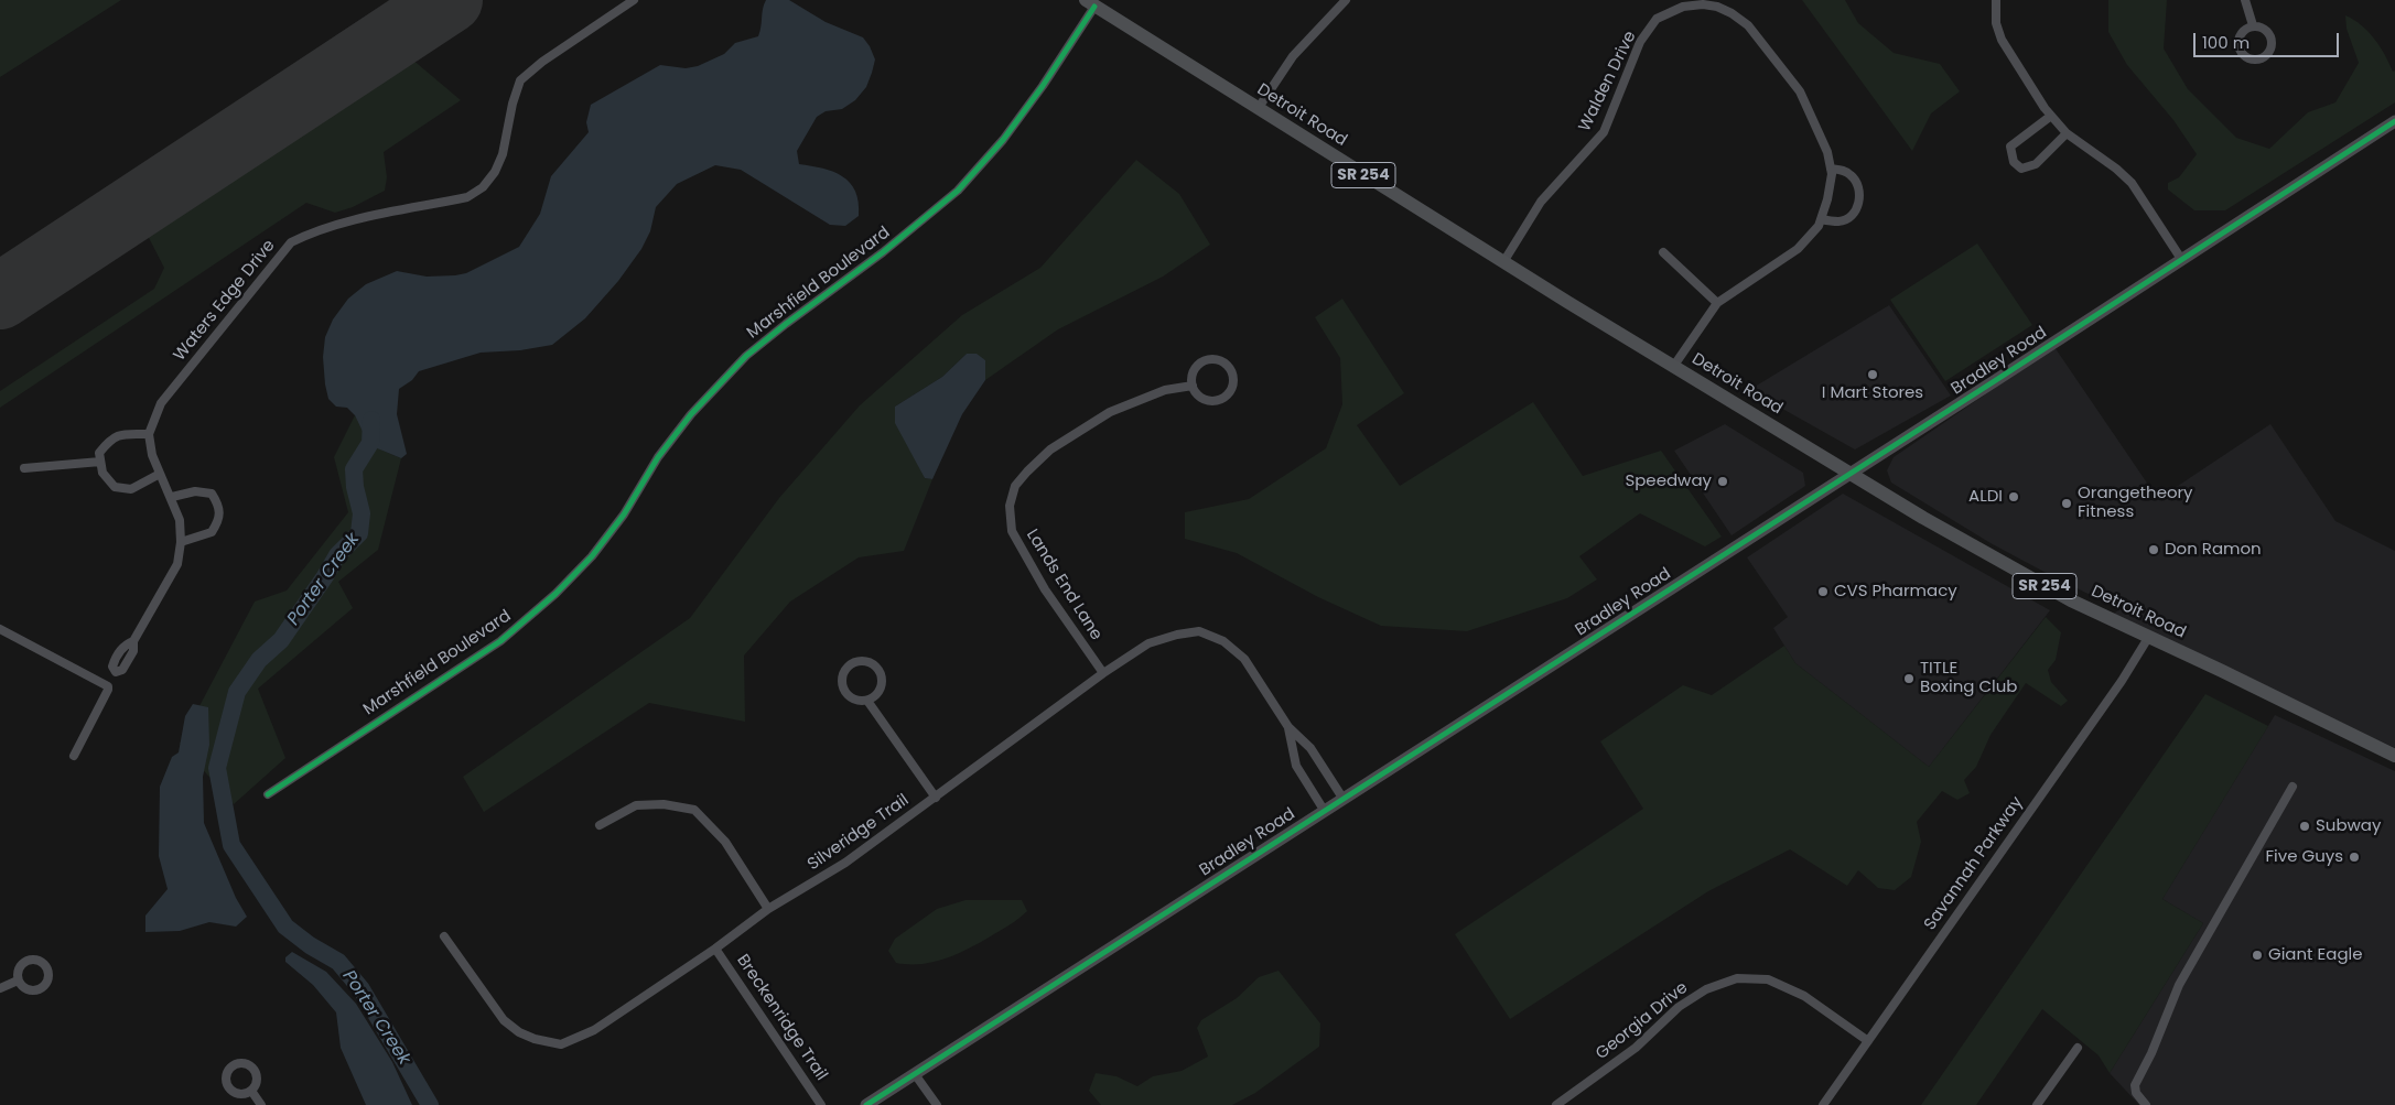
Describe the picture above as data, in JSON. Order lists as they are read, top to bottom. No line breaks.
{"streets":{"main road":["Detroit Road","SR 254"],"street":["Walden Drive","Marshfield Boulevard","Waters Edge Drive","Bradley Road","Lands End Lane","Silveridge Trail","Savannah Parkway","Breckenridge Trail","Georgia Drive"]},"crossings":[["Walden Drive","Detroit Road"],["Detroit Road","Marshfield Boulevard"],["Detroit Road","Bradley Road"],["Detroit Road","Savannah Parkway"],["Bradley Road","Silveridge Trail"],["Lands End Lane","Silveridge Trail"],["Silveridge Trail","Breckenridge Trail"],["Savannah Parkway","Georgia Drive"]],"water":["Porter Creek"],"places":["I Mart Stores","Speedway","ALDI","Orangetheory Fitness","Don Ramon","CVS Pharmacy","TITLE Boxing Club","Subway","Five Guys","Giant Eagle"],"scale_bar":"100 m"}
